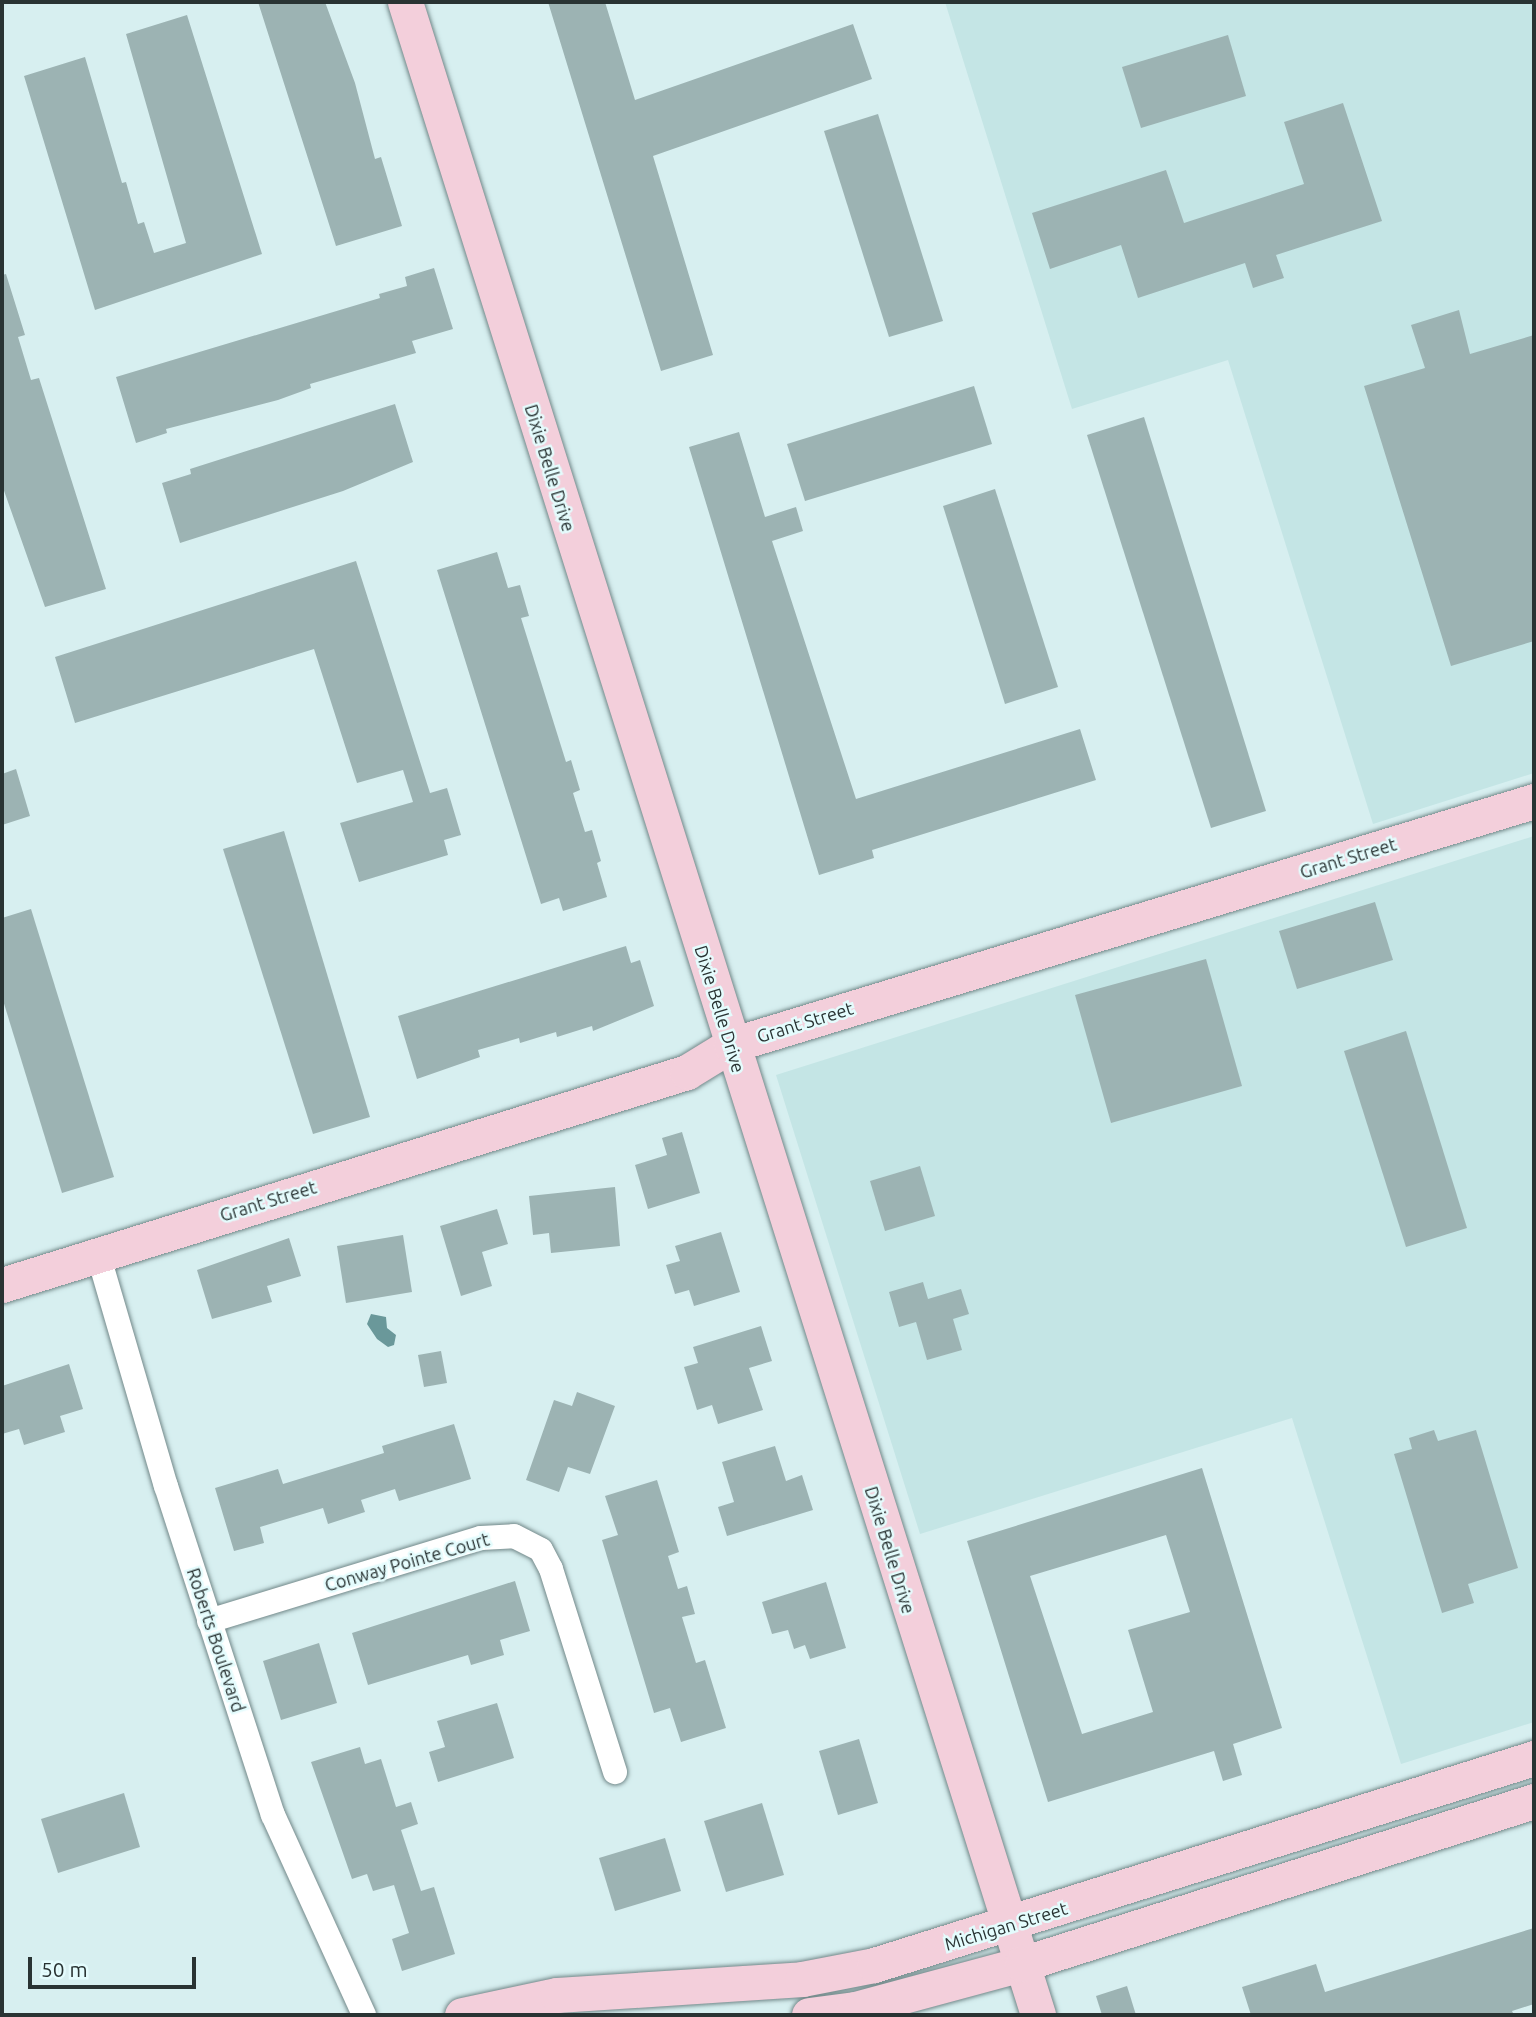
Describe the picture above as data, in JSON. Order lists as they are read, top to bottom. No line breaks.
{"streets":{"street":["Dixie Belle Drive","Grant Street","Conway Pointe Court","Roberts Boulevard","Michigan Street"]},"crossings":[["Dixie Belle Drive","Grant Street"],["Dixie Belle Drive","Michigan Street"],["Grant Street","Roberts Boulevard"],["Conway Pointe Court","Roberts Boulevard"]],"scale_bar":"50 m"}
